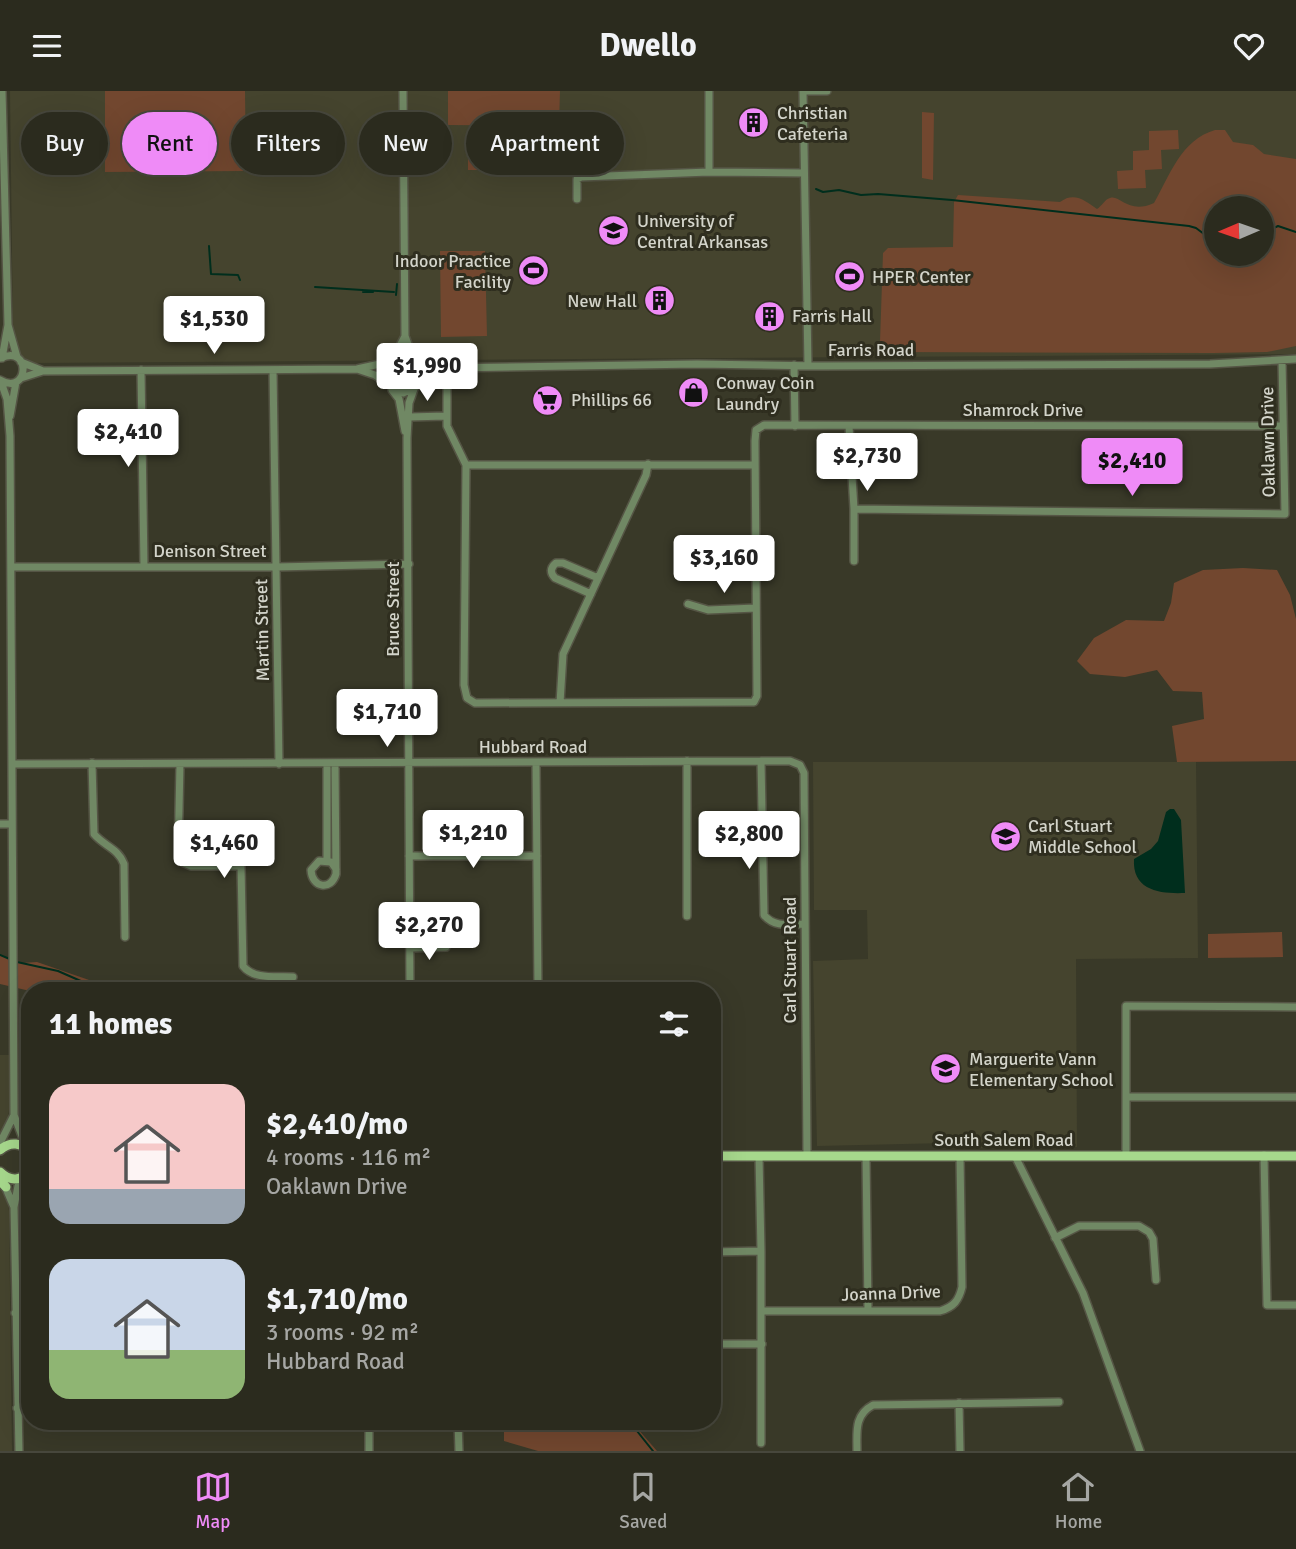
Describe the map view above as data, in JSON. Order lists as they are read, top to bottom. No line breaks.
{"streets":{"main road":["South Salem Road"],"street":["Farris Road","Shamrock Drive","Oaklawn Drive","Denison Street","Bruce Street","Martin Street","Hubbard Road","Carl Stuart Road","Joanna Drive"]},"crossings":[["Farris Road","Oaklawn Drive"],["Farris Road","Bruce Street"],["Shamrock Drive","Oaklawn Drive"],["Denison Street","Bruce Street"],["Denison Street","Martin Street"],["Bruce Street","Hubbard Road"],["Martin Street","Hubbard Road"],["Hubbard Road","Carl Stuart Road"],["Carl Stuart Road","South Salem Road"],["South Salem Road","Joanna Drive"]],"places":{"building":["Christian Cafeteria","New Hall","Farris Hall"],"school or university":["University of Central Arkansas","Carl Stuart Middle School","Marguerite Vann Elementary School"],"sports":["Indoor Practice Facility","HPER Center"],"shop":["Conway Coin Laundry"],"supermarket":["Phillips 66"]},"north":"left","page":{"header":"Dwello","chip":["Buy","Rent","Filters","New","Apartment"],"price":["$1,530","$1,990","$2,410","$2,730","$2,410","$3,160","$1,710","$1,210","$2,800","$1,460","$2,270"],"heading":"11 homes","list":[{"name":"$2,410/mo","note":"4 rooms · 116 m² · Oaklawn Drive"},{"name":"$1,710/mo","note":"3 rooms · 92 m² · Hubbard Road"}],"tabs":["Map","Saved","Home"]}}
